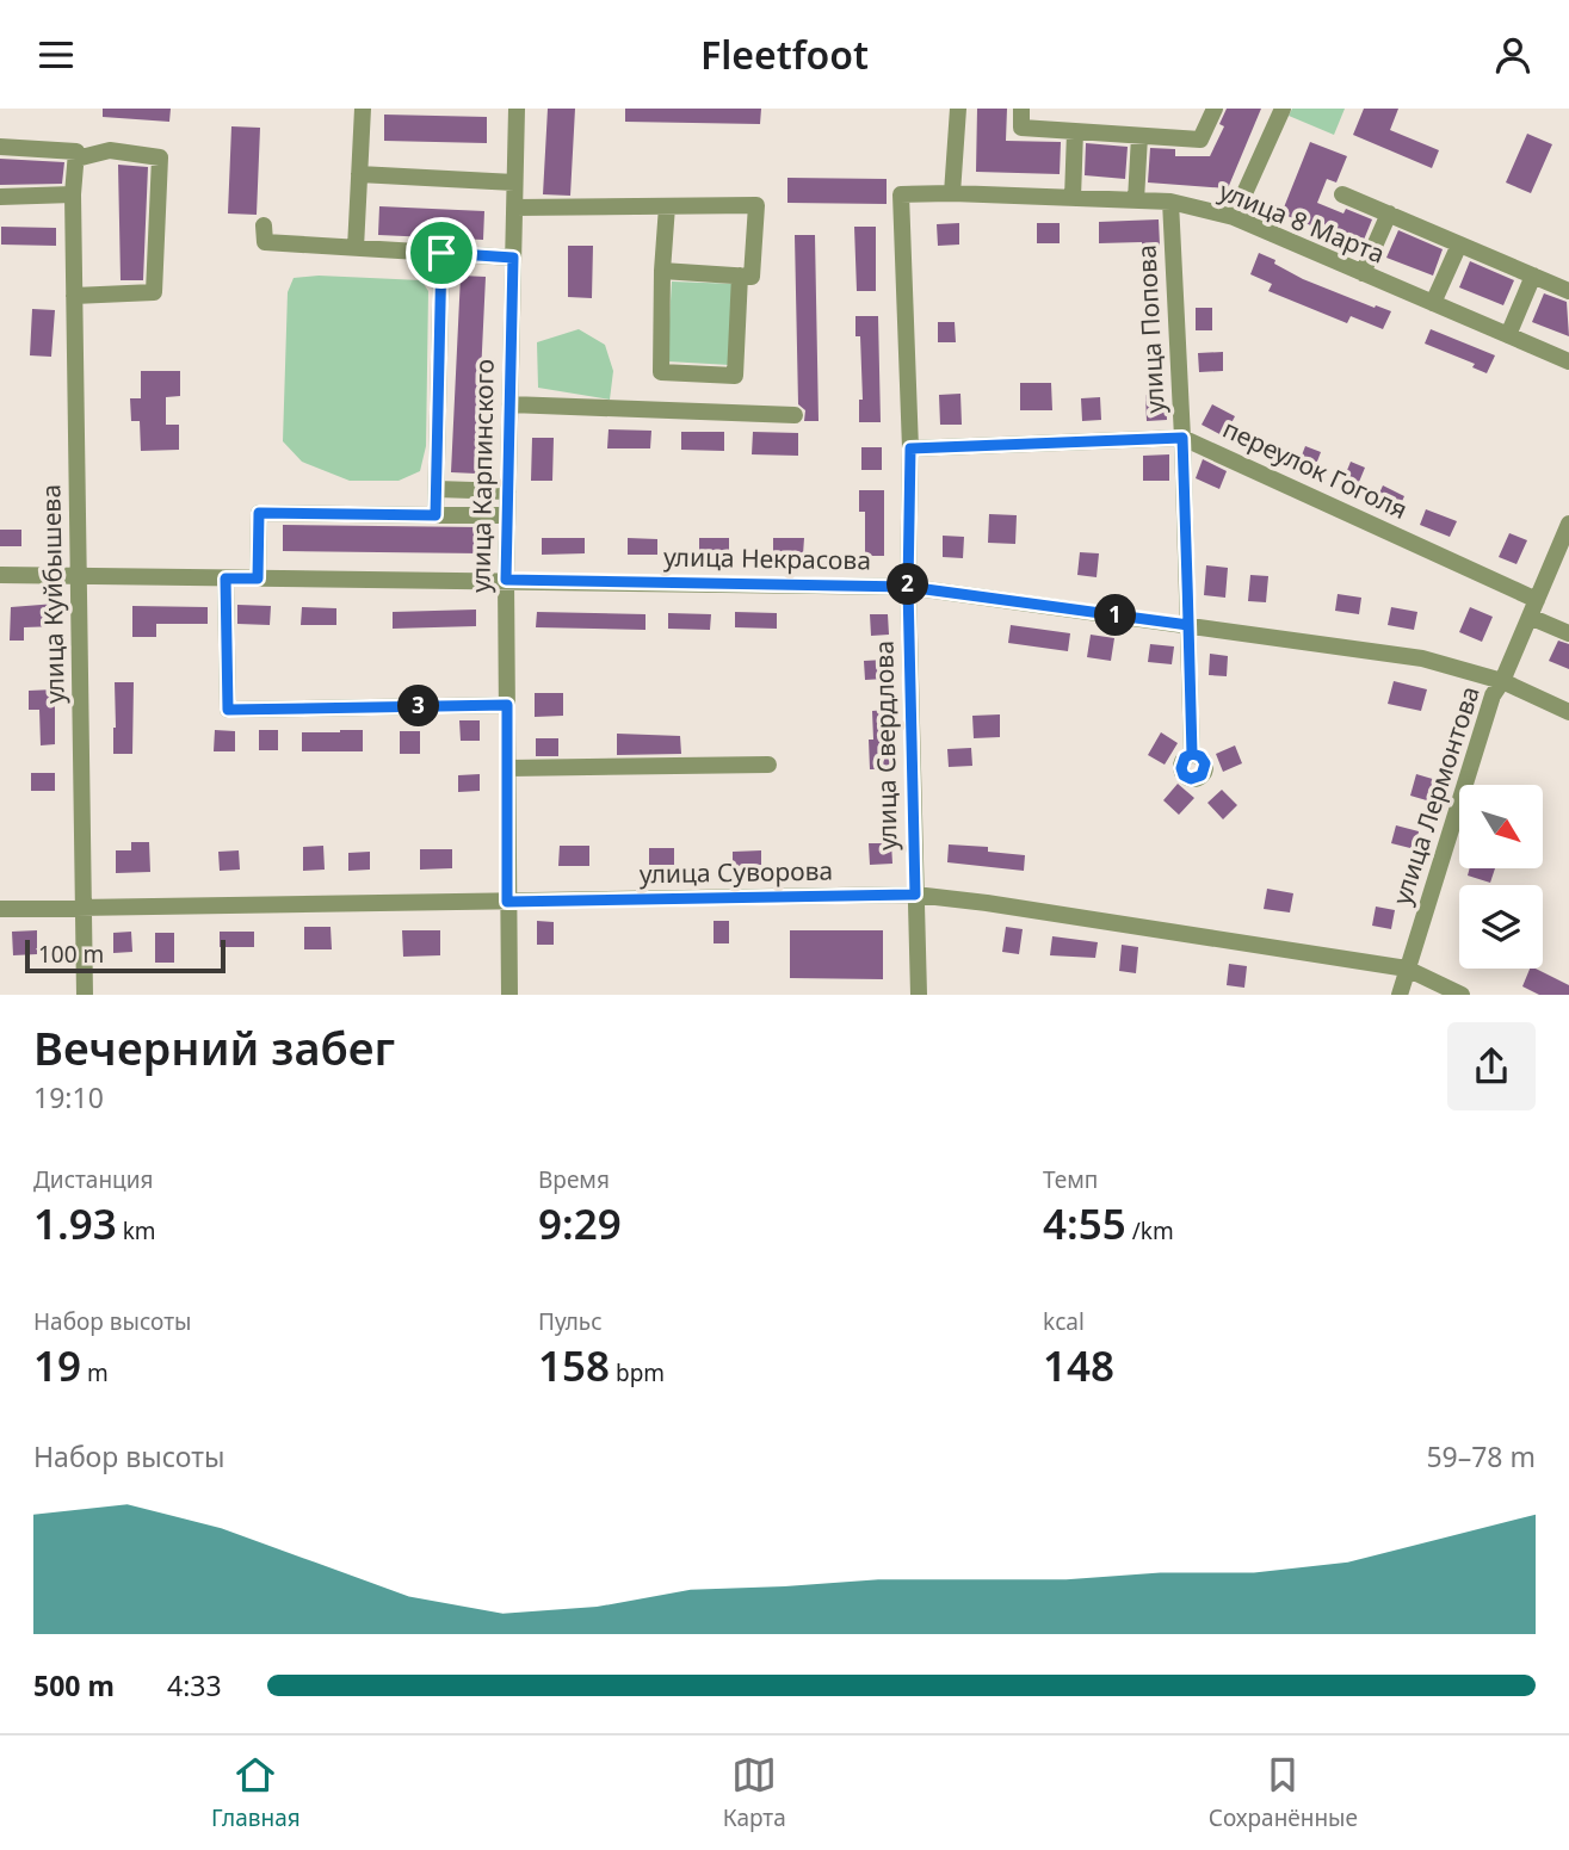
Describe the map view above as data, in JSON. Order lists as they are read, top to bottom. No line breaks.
{"streets":{"street":["улица 8 Марта","улица Попова","переулок Гоголя","улица Карпинского","улица Некрасова","улица Куйбышева","улица Свердлова","улица Лермонтова","улица Суворова"]},"crossings":[["улица 8 Марта","улица Попова"],["улица 8 Марта","улица Свердлова"],["улица Попова","переулок Гоголя"],["улица Попова","улица Некрасова"],["переулок Гоголя","улица Свердлова"],["переулок Гоголя","улица Лермонтова"],["улица Карпинского","улица Некрасова"],["улица Карпинского","улица Суворова"],["улица Некрасова","улица Куйбышева"],["улица Некрасова","улица Свердлова"],["улица Некрасова","улица Лермонтова"],["улица Куйбышева","улица Суворова"],["улица Свердлова","улица Суворова"],["улица Лермонтова","улица Суворова"]],"scale_bar":"100 m","north":"bottom right","page":{"header":"Fleetfoot","pins":["2","1","3"],"scale":"100 m","heading":["Вечерний забег","19:10"],"stats":[["Дистанция","1.93 km"],["Время","9:29"],["Темп","4:55 /km"],["Набор высоты","19 m"],["Пульс","158 bpm"],["kcal","148"]],"chart":["Набор высоты","59–78 m"],"list":[{"name":"500 m","note":"4:33"}],"tabs":["Главная","Карта","Сохранённые"]}}
